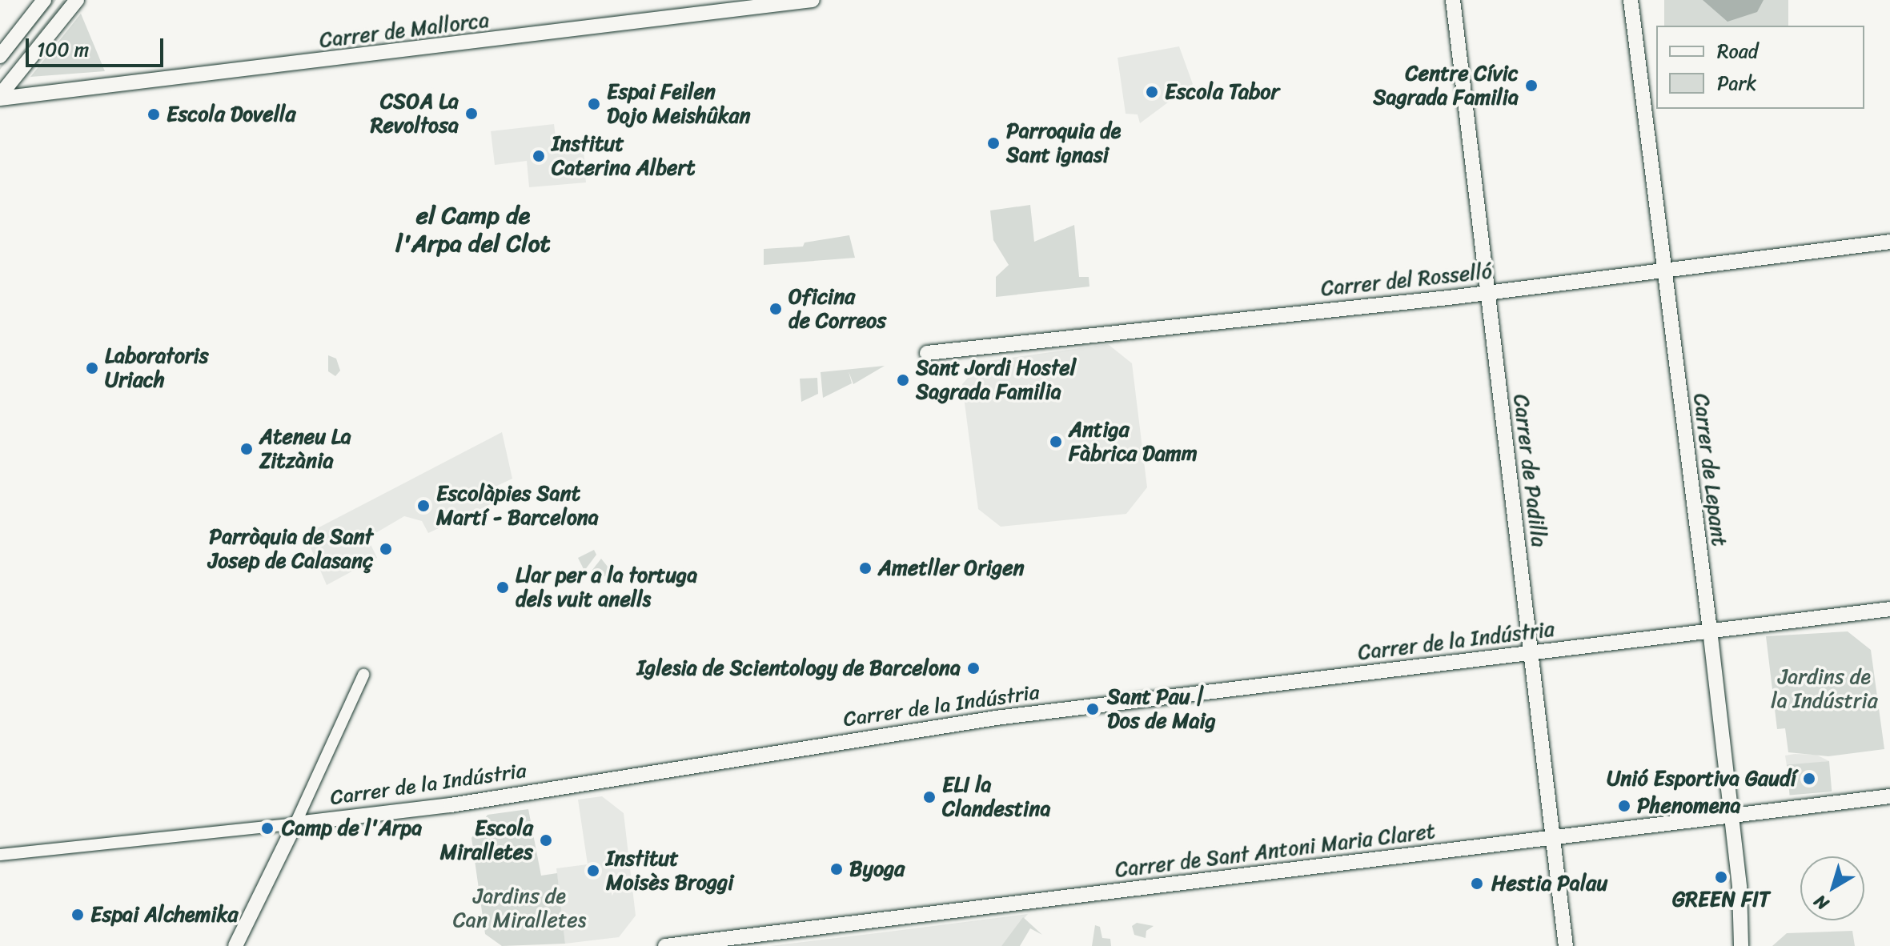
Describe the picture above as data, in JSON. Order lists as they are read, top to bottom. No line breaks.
{"streets":{"main road":["Carrer de Mallorca","Carrer del Rosselló","Carrer de Lepant","Carrer de Padilla","Carrer de la Indústria","Carrer de Sant Antoni Maria Claret"]},"crossings":[["Carrer del Rosselló","Carrer de Lepant"],["Carrer del Rosselló","Carrer de Padilla"],["Carrer de Lepant","Carrer de la Indústria"],["Carrer de Lepant","Carrer de Sant Antoni Maria Claret"],["Carrer de Padilla","Carrer de la Indústria"],["Carrer de Padilla","Carrer de Sant Antoni Maria Claret"]],"districts":["el Camp de l'Arpa del Clot"],"parks":["Jardins de la Indústria","Jardins de Can Miralletes"],"places":["Centre Cívic Sagrada Familia","Escola Tabor","Espai Feilen Dojo Meishûkan","CSOA La Revoltosa","Escola Dovella","Parroquia de Sant ignasi","Institut Caterina Albert","Oficina de Correos","Laboratoris Uriach","Sant Jordi Hostel Sagrada Familia","Antiga Fàbrica Damm","Ateneu La Zitzània","Escolàpies Sant Martí - Barcelona","Parròquia de Sant Josep de Calasanç","Ametller Origen","Llar per a la tortuga dels vuit anells","Iglesia de Scientology de Barcelona","Sant Pau | Dos de Maig","Unió Esportiva Gaudí","ELI la Clandestina","Phenomena","Camp de l'Arpa","Escola Miralletes","Byoga","Institut Moisès Broggi","GREEN FIT","Hestia Palau","Espai Alchemika"],"legend":["Road","Park"],"scale_bar":"100 m","north":"bottom left"}
